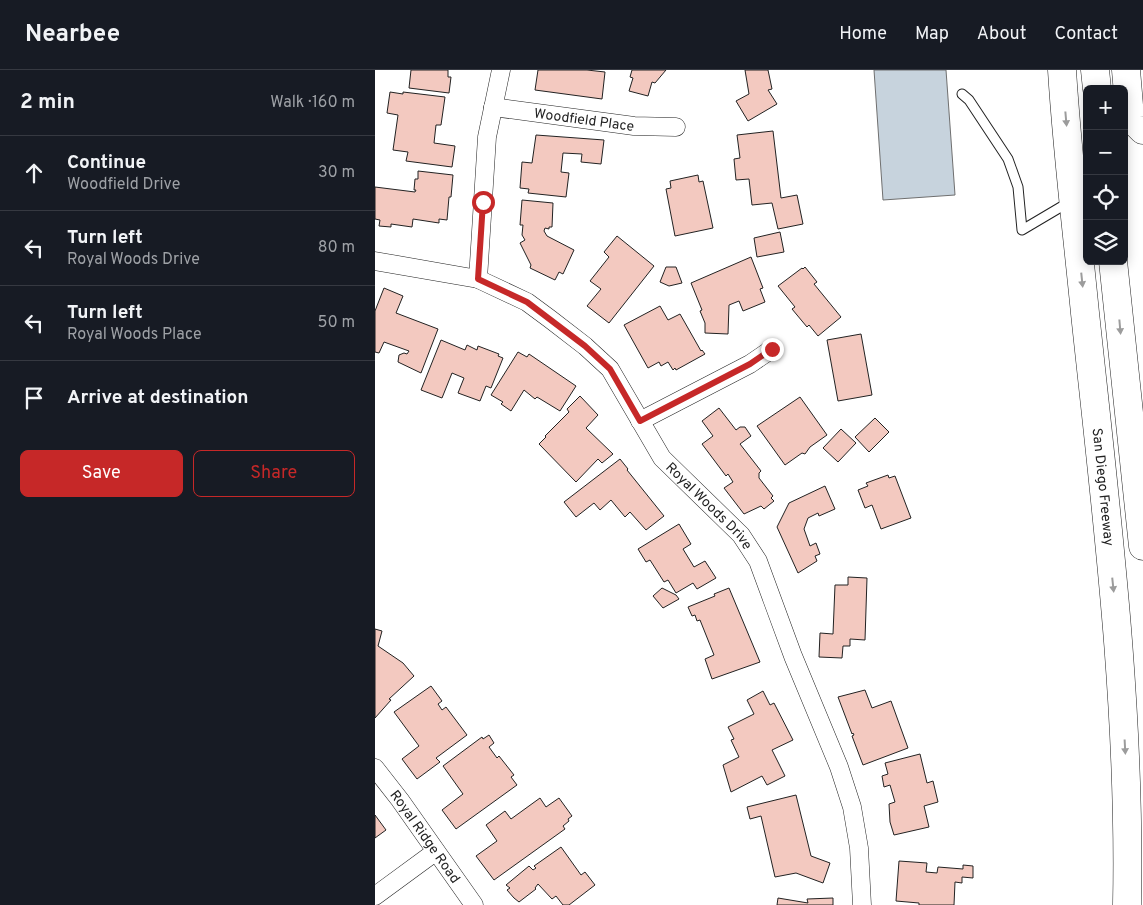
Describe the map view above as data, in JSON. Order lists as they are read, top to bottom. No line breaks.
{"streets":{"highway":["San Diego Freeway"],"street":["Woodfield Place","Royal Woods Drive","Royal Ridge Road"]},"page":{"header":"Nearbee","nav":["Home","Map","About","Contact"],"heading":["2 min","Walk · 160 m"],"map_buttons":["+","−"],"list":[["Continue","Woodfield Drive","30 m"],["Turn left","Royal Woods Drive","80 m"],["Turn left","Royal Woods Place","50 m"],"Arrive at destination"],"buttons":["Save","Share"]}}
